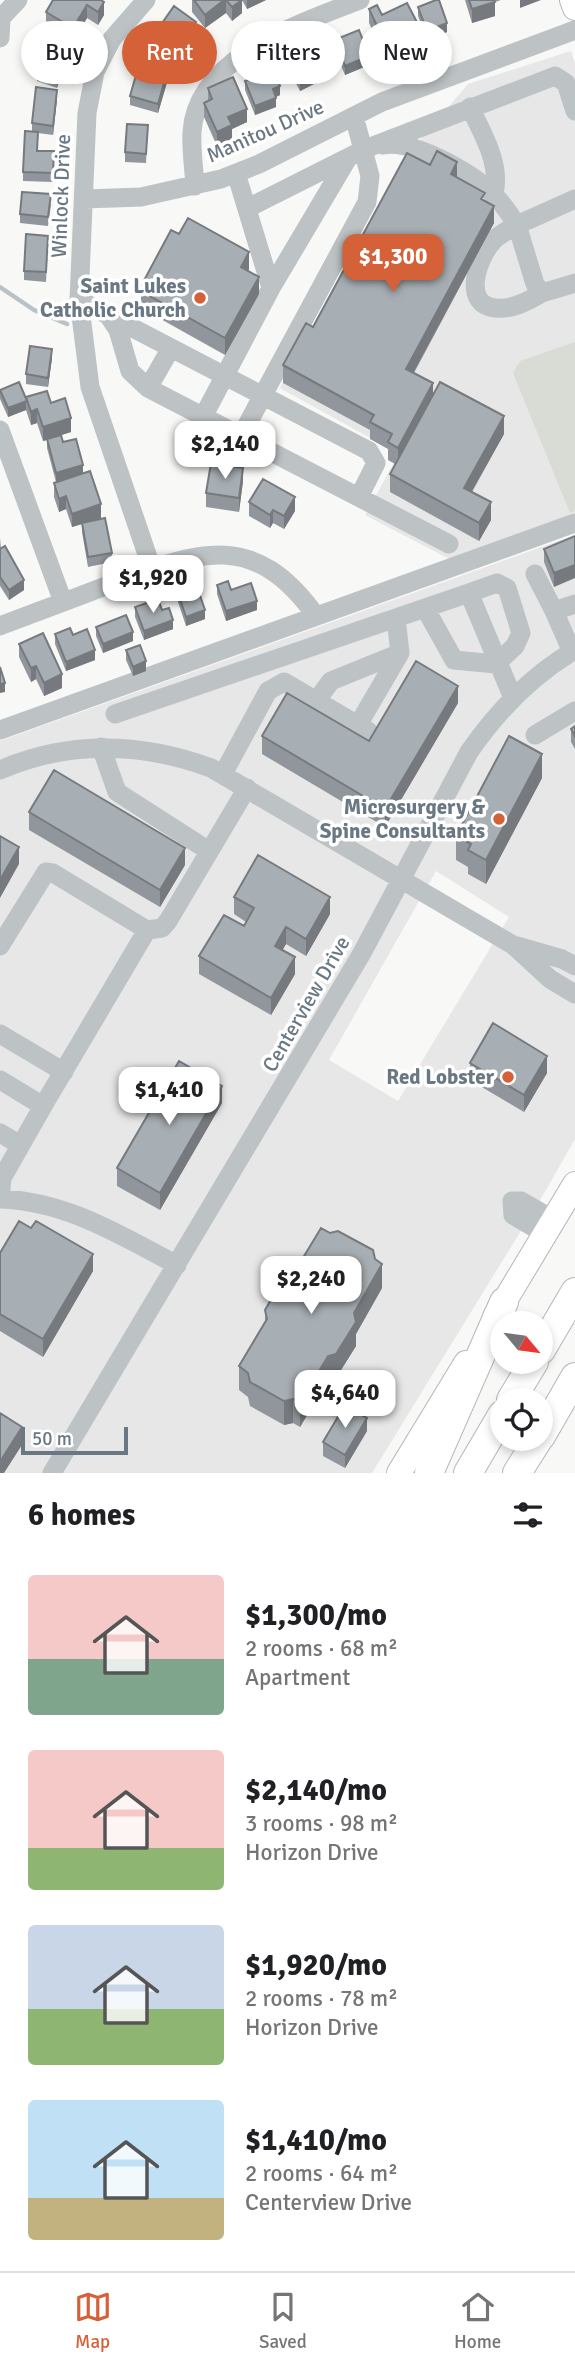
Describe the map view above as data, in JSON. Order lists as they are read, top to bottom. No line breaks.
{"streets":{"street":["Manitou Drive","Winlock Drive","Centerview Drive"]},"crossings":[["Manitou Drive","Winlock Drive"]],"places":["Saint Lukes Catholic Church","Microsurgery & Spine Consultants","Red Lobster"],"scale_bar":"50 m","north":"bottom right","page":{"chip":["Buy","Rent","Filters","New"],"price":["$1,300","$2,140","$1,920","$1,410","$2,240","$4,640"],"scale":"50 m","heading":"6 homes","list":[{"name":"$1,300/mo","note":"2 rooms · 68 m² · Apartment"},{"name":"$2,140/mo","note":"3 rooms · 98 m² · Horizon Drive"},{"name":"$1,920/mo","note":"2 rooms · 78 m² · Horizon Drive"},{"name":"$1,410/mo","note":"2 rooms · 64 m² · Centerview Drive"}],"tabs":["Map","Saved","Home"]}}
